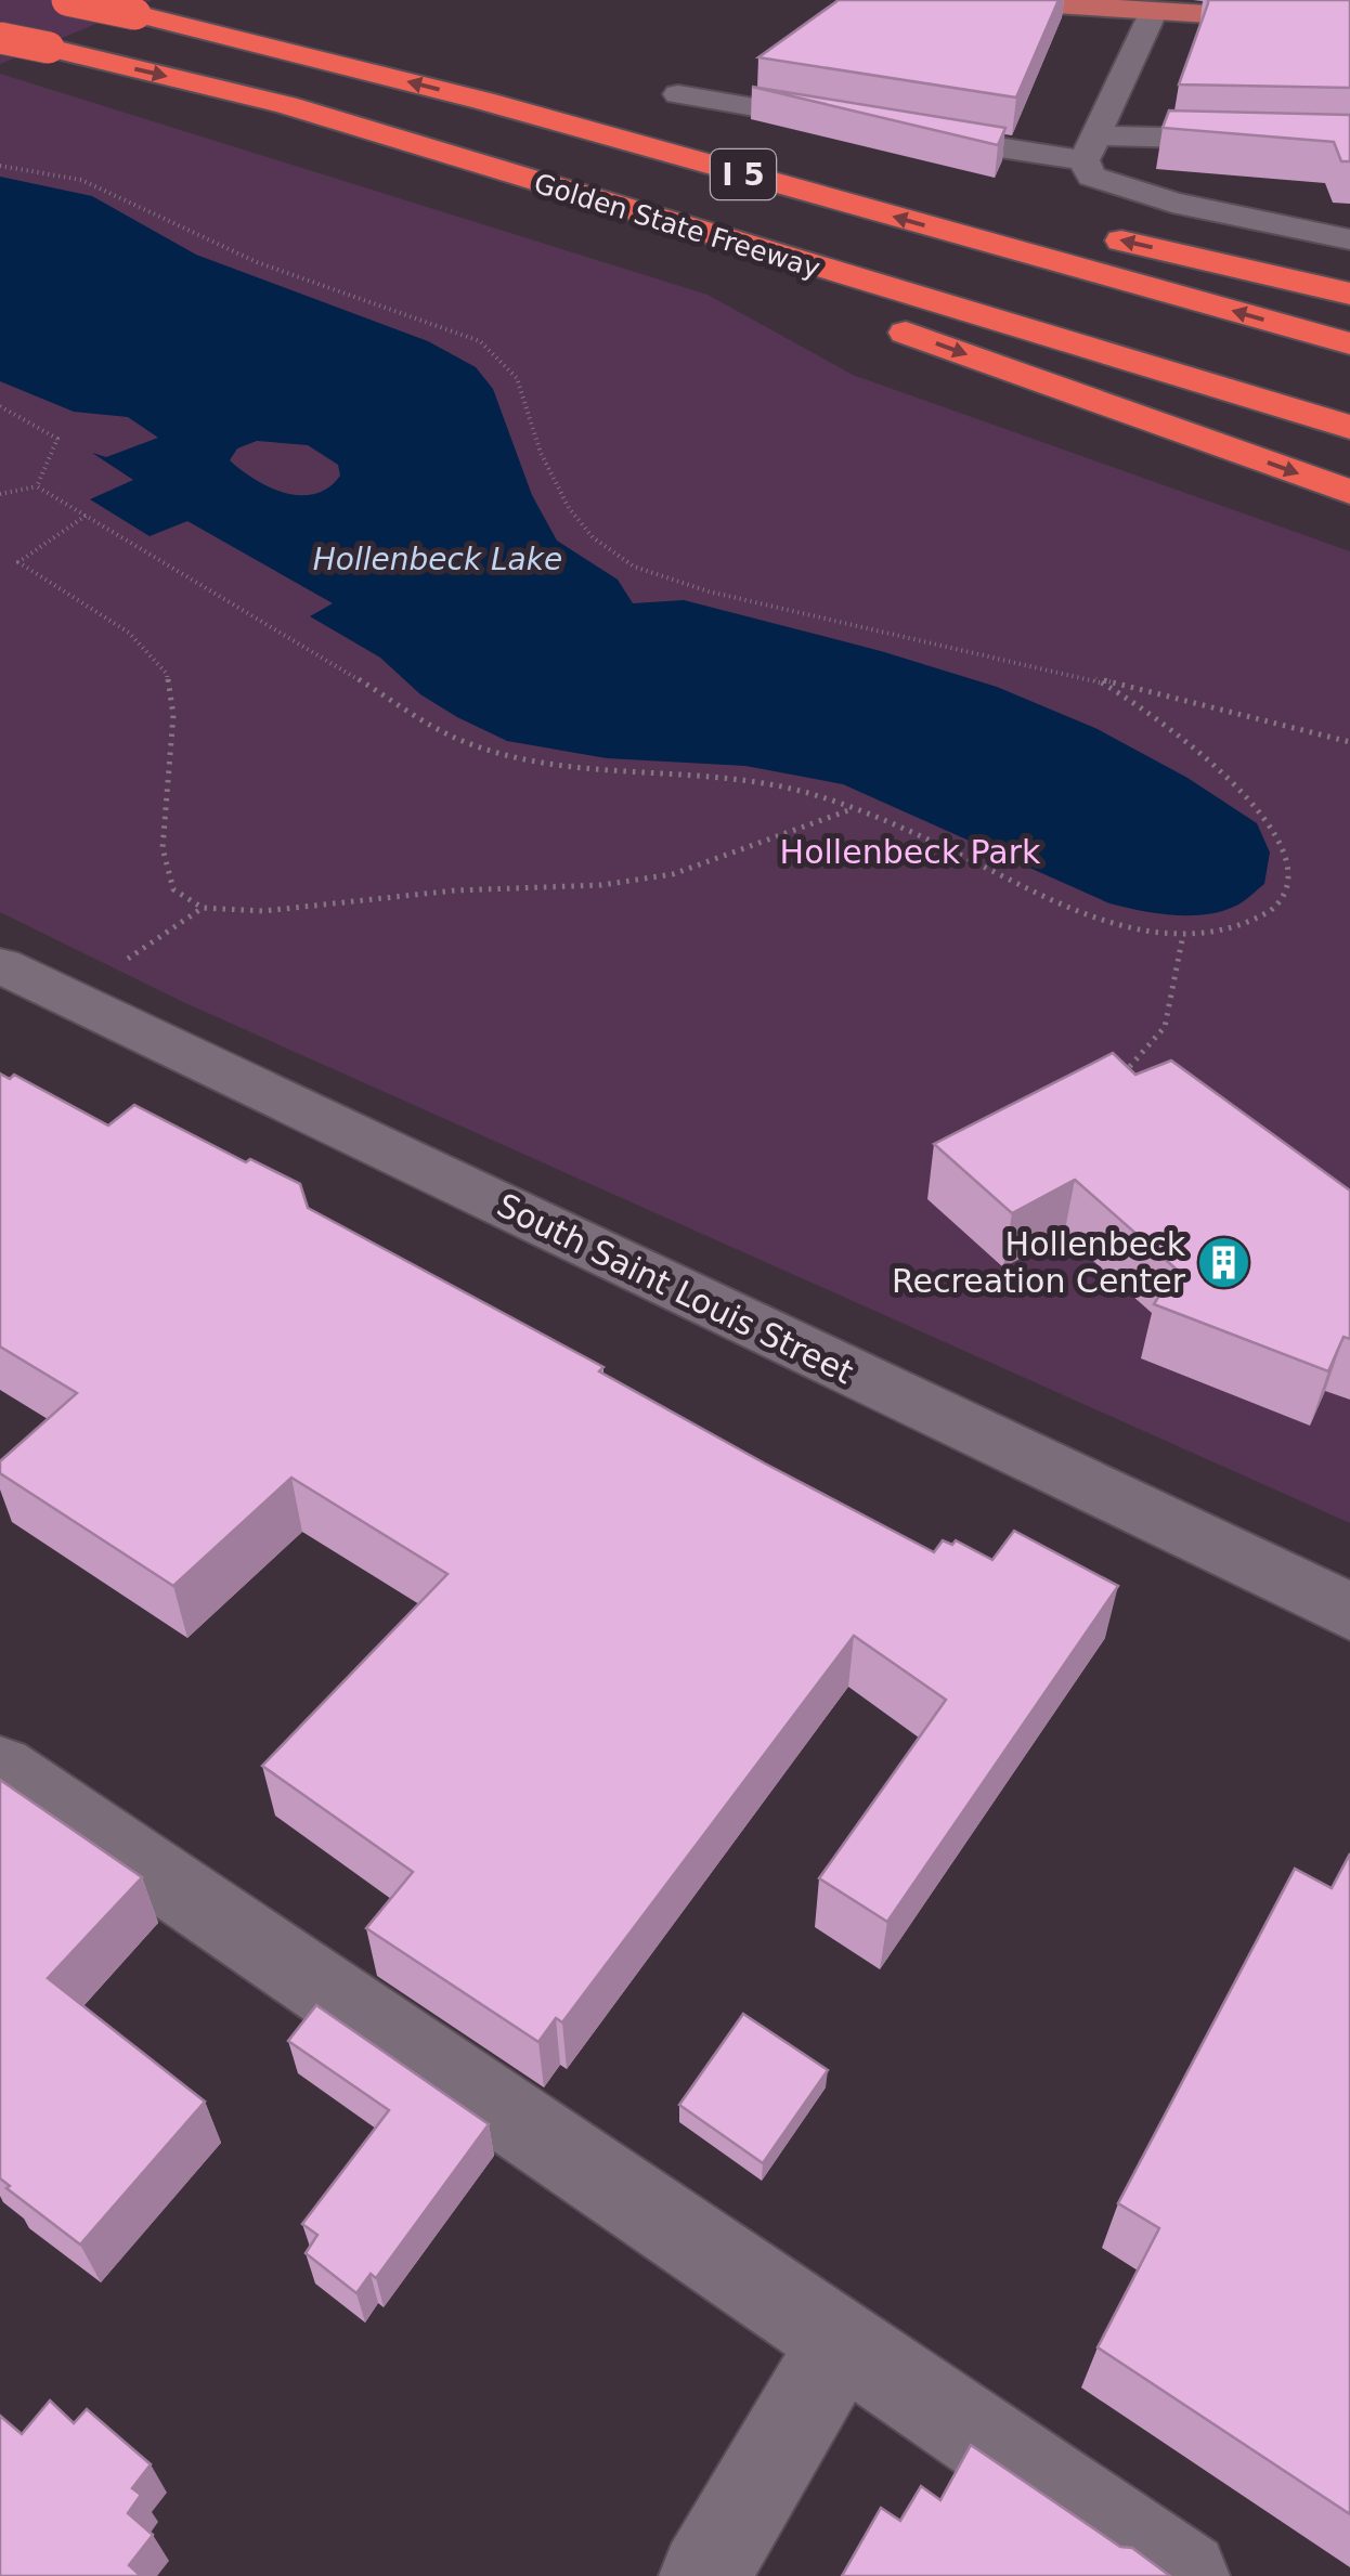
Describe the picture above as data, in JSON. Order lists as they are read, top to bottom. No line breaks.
{"streets":{"highway":["I 5","Golden State Freeway"],"street":["South Saint Louis Street"]},"water":["Hollenbeck Lake"],"parks":["Hollenbeck Park"],"places":{"building":["Hollenbeck Recreation Center"]}}
